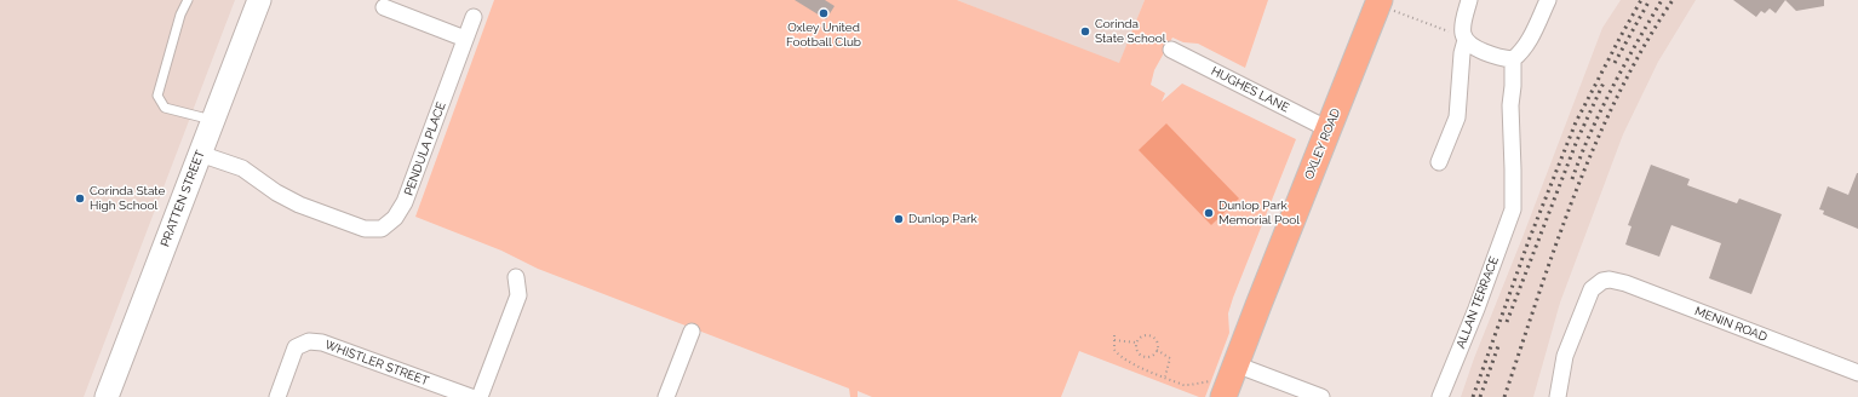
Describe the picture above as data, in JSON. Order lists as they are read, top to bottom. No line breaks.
{"streets":{"main road":["OXLEY ROAD"],"street":["HUGHES LANE","PENDULA PLACE","PRATTEN STREET","ALLAN TERRACE","MENIN ROAD","WHISTLER STREET"]},"crossings":[["HUGHES LANE","OXLEY ROAD"],["PENDULA PLACE","PRATTEN STREET"]],"places":["Oxley United Football Club","Corinda State School","Corinda State High School","Dunlop Park Memorial Pool","Dunlop Park"]}
